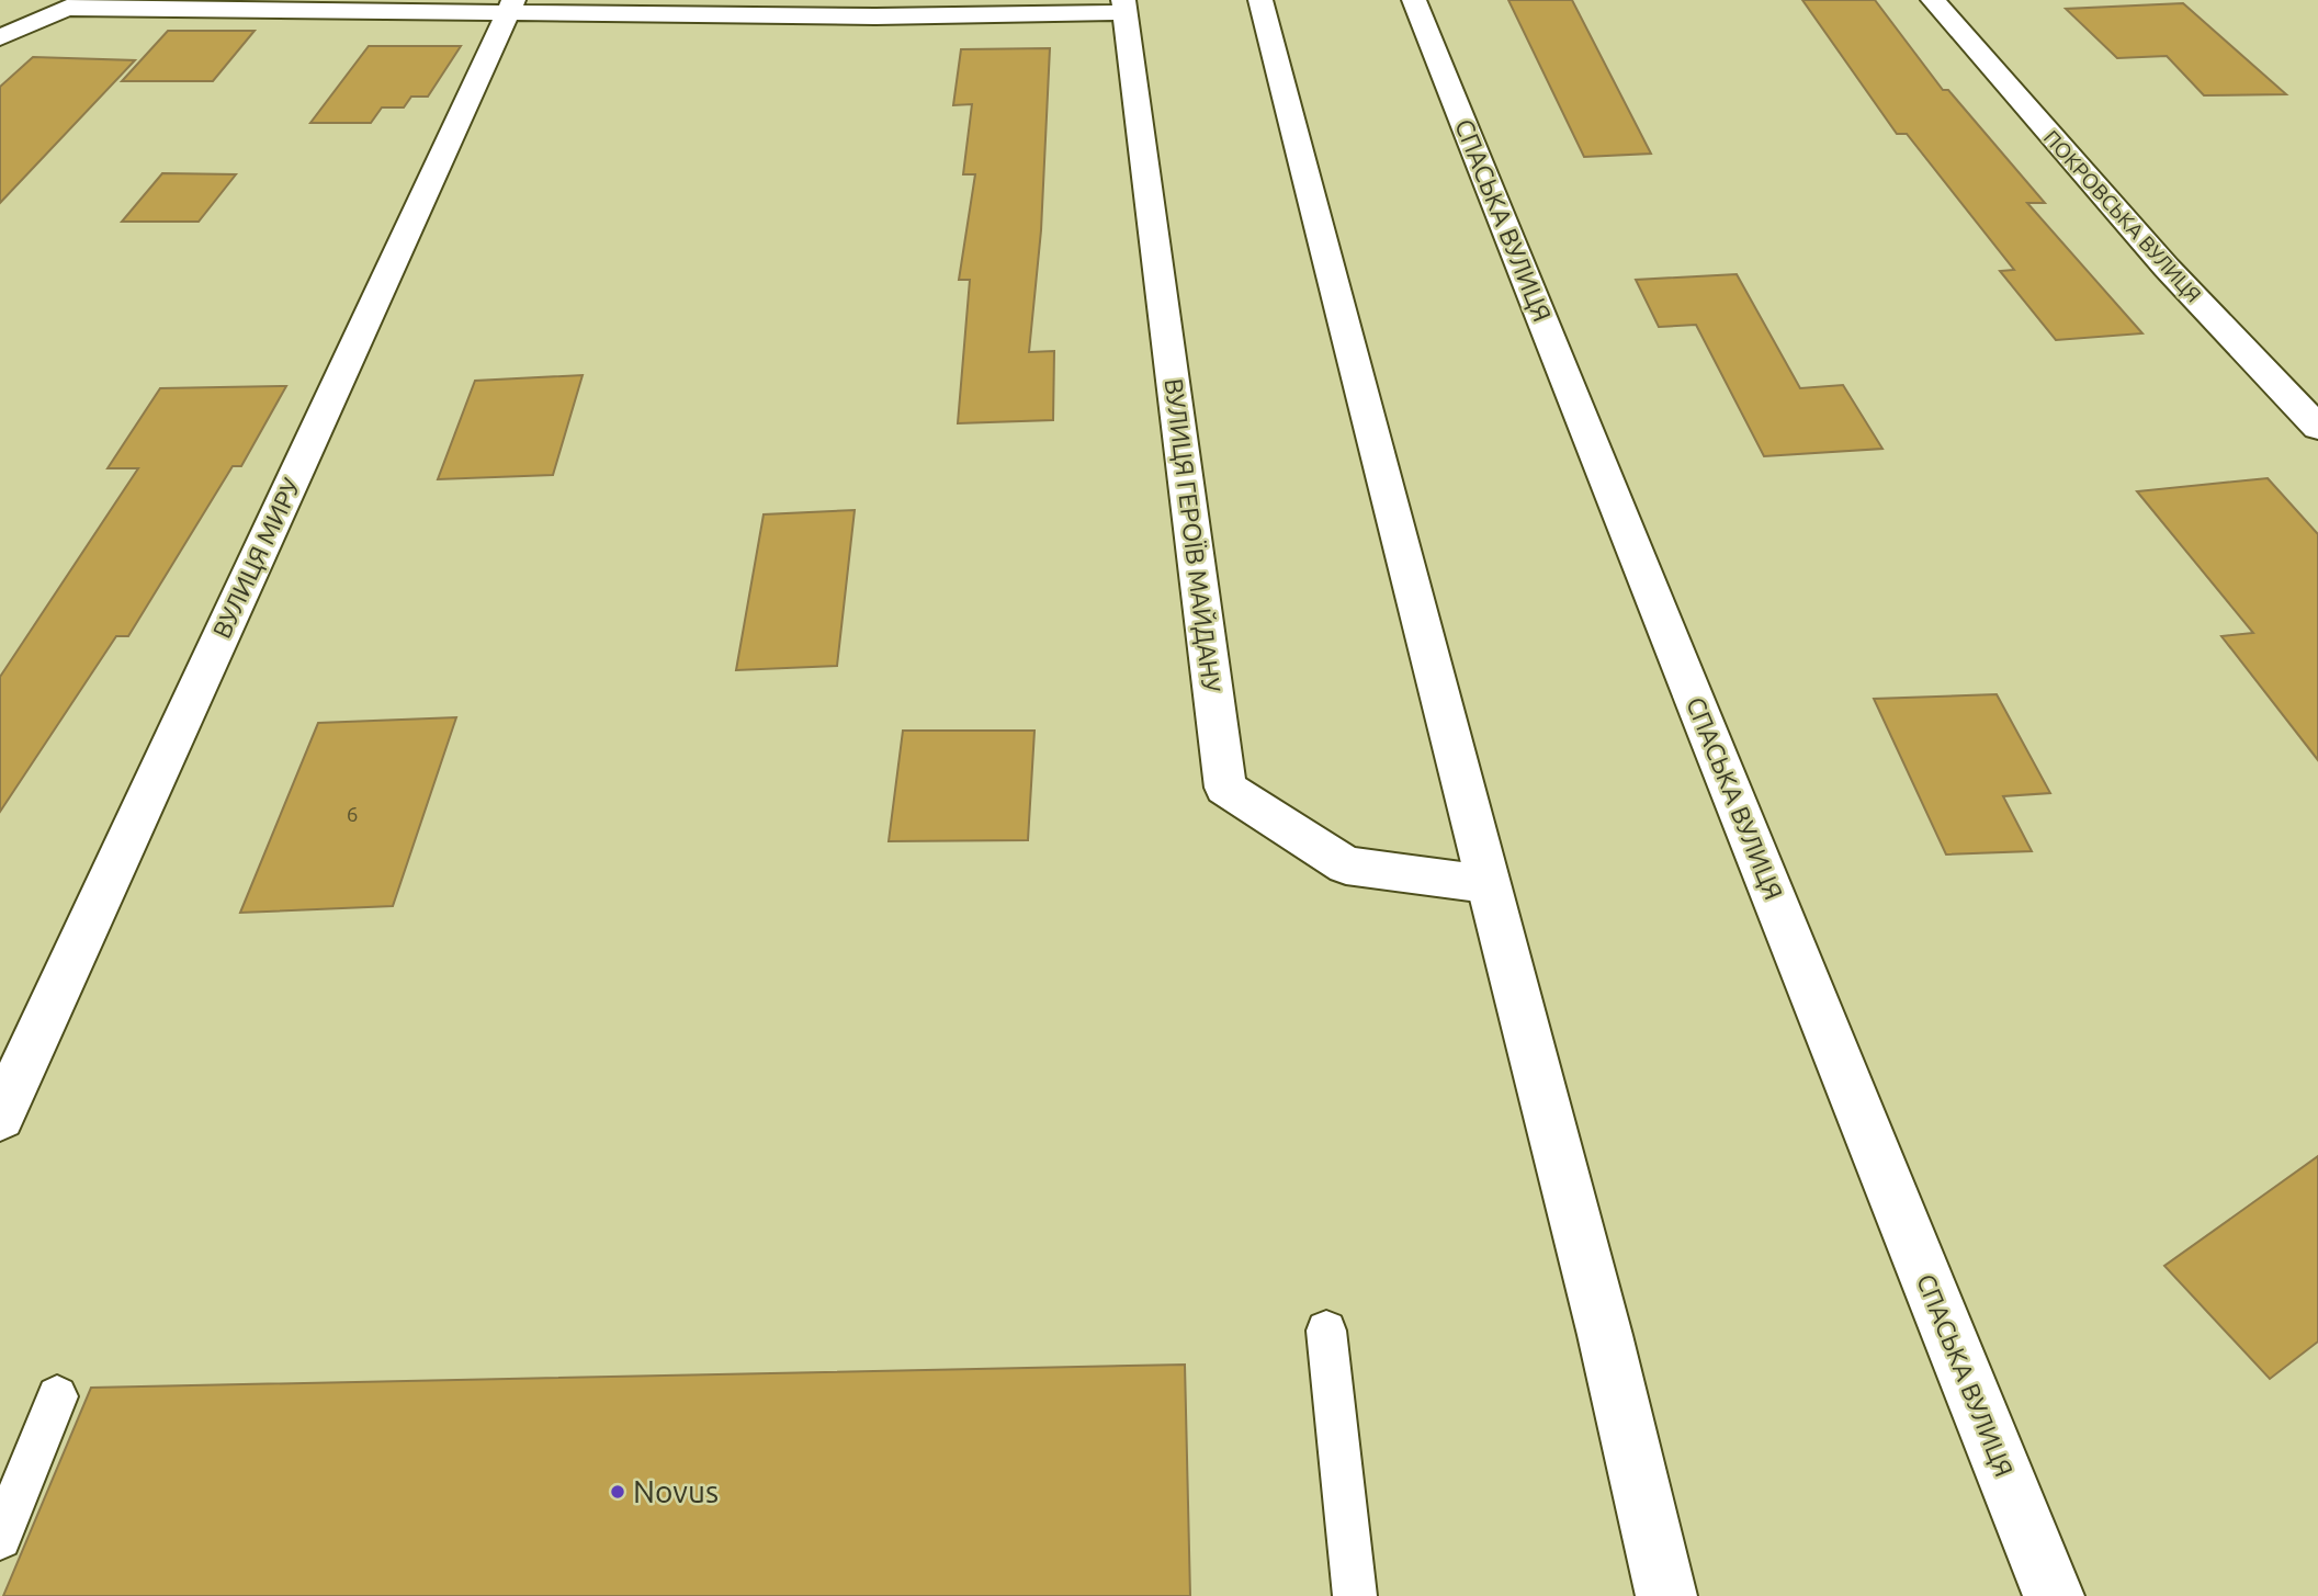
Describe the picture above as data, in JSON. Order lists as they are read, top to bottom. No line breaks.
{"streets":{"street":["ПОКРОВСЬКА ВУЛИЦЯ","СПАСЬКА ВУЛИЦЯ","ВУЛИЦЯ ГЕРОЇВ МАЙДАНУ","ВУЛИЦЯ МИРУ"]},"places":["Novus"],"house_numbers":["6"]}
